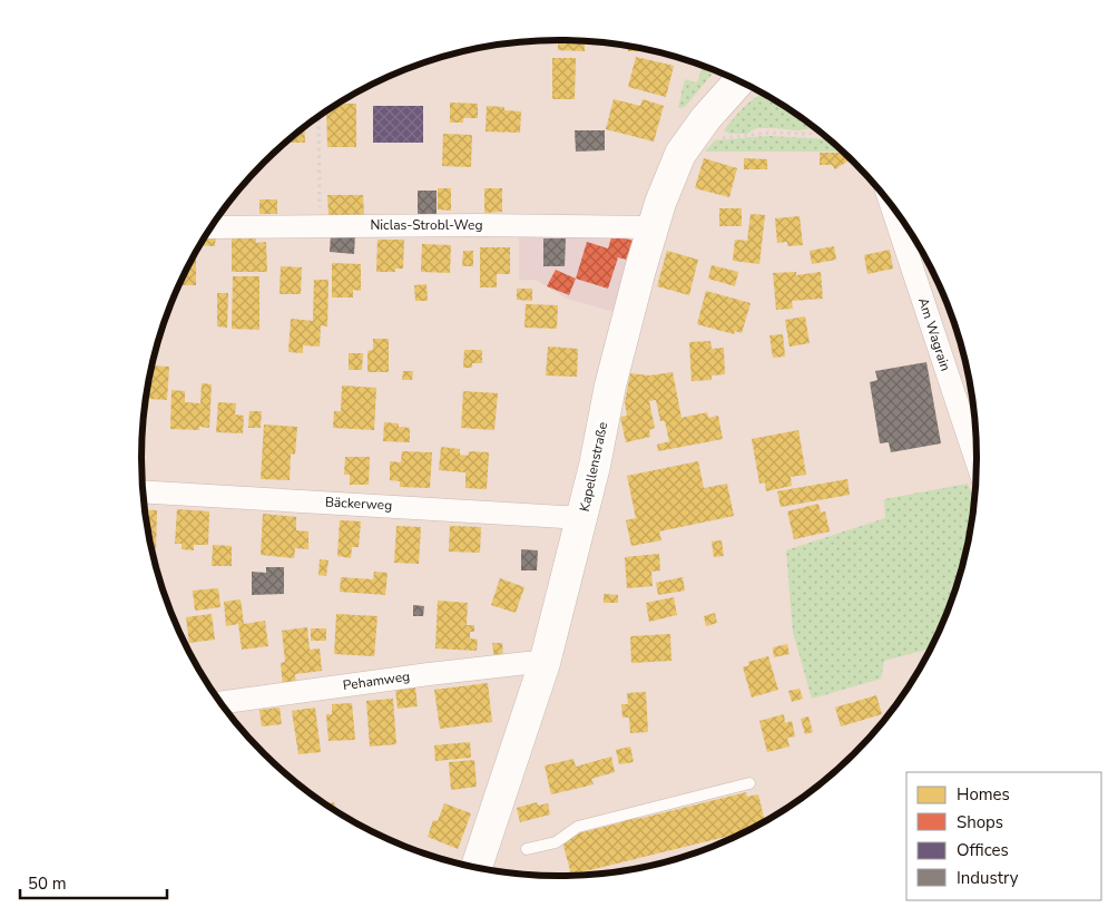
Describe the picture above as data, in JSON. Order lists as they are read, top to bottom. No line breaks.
{"streets":{"main road":["Kapellenstraße"],"street":["Niclas-Strobl-Weg","Am Wagrain","Bäckerweg","Pehamweg"]},"crossings":[["Niclas-Strobl-Weg","Kapellenstraße"],["Kapellenstraße","Bäckerweg"],["Kapellenstraße","Pehamweg"]],"legend":["Homes","Shops","Offices","Industry"],"scale_bar":"50 m"}
